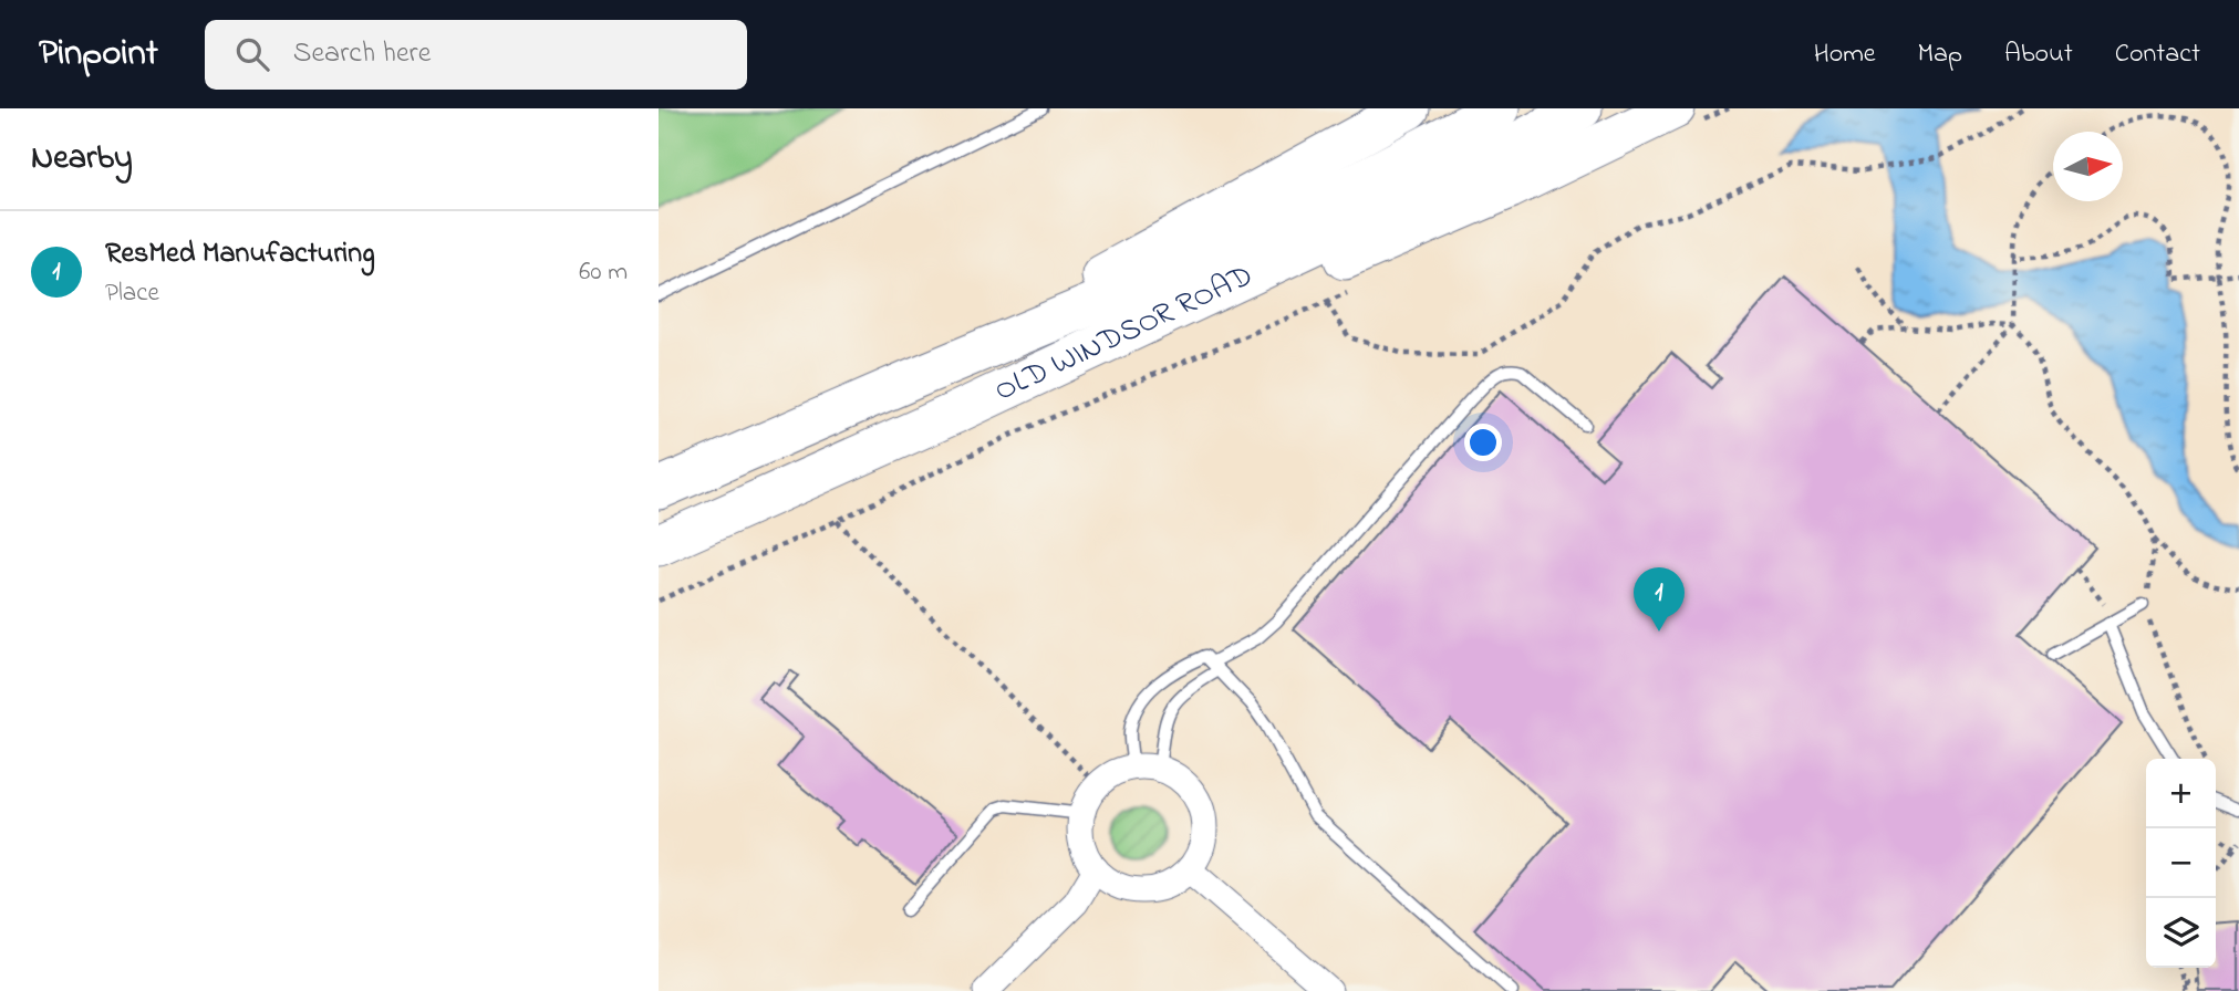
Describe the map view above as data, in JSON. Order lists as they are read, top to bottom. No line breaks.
{"streets":{"highway":["OLD WINDSOR ROAD"]},"north":"right","page":{"header":"Pinpoint","search":"Search here","nav":["Home","Map","About","Contact"],"heading":"Nearby","list":[{"mark":"1","name":"ResMed Manufacturing","note":"Place","value":"60 m"}],"pins":"1","map_buttons":["+","−"]}}
